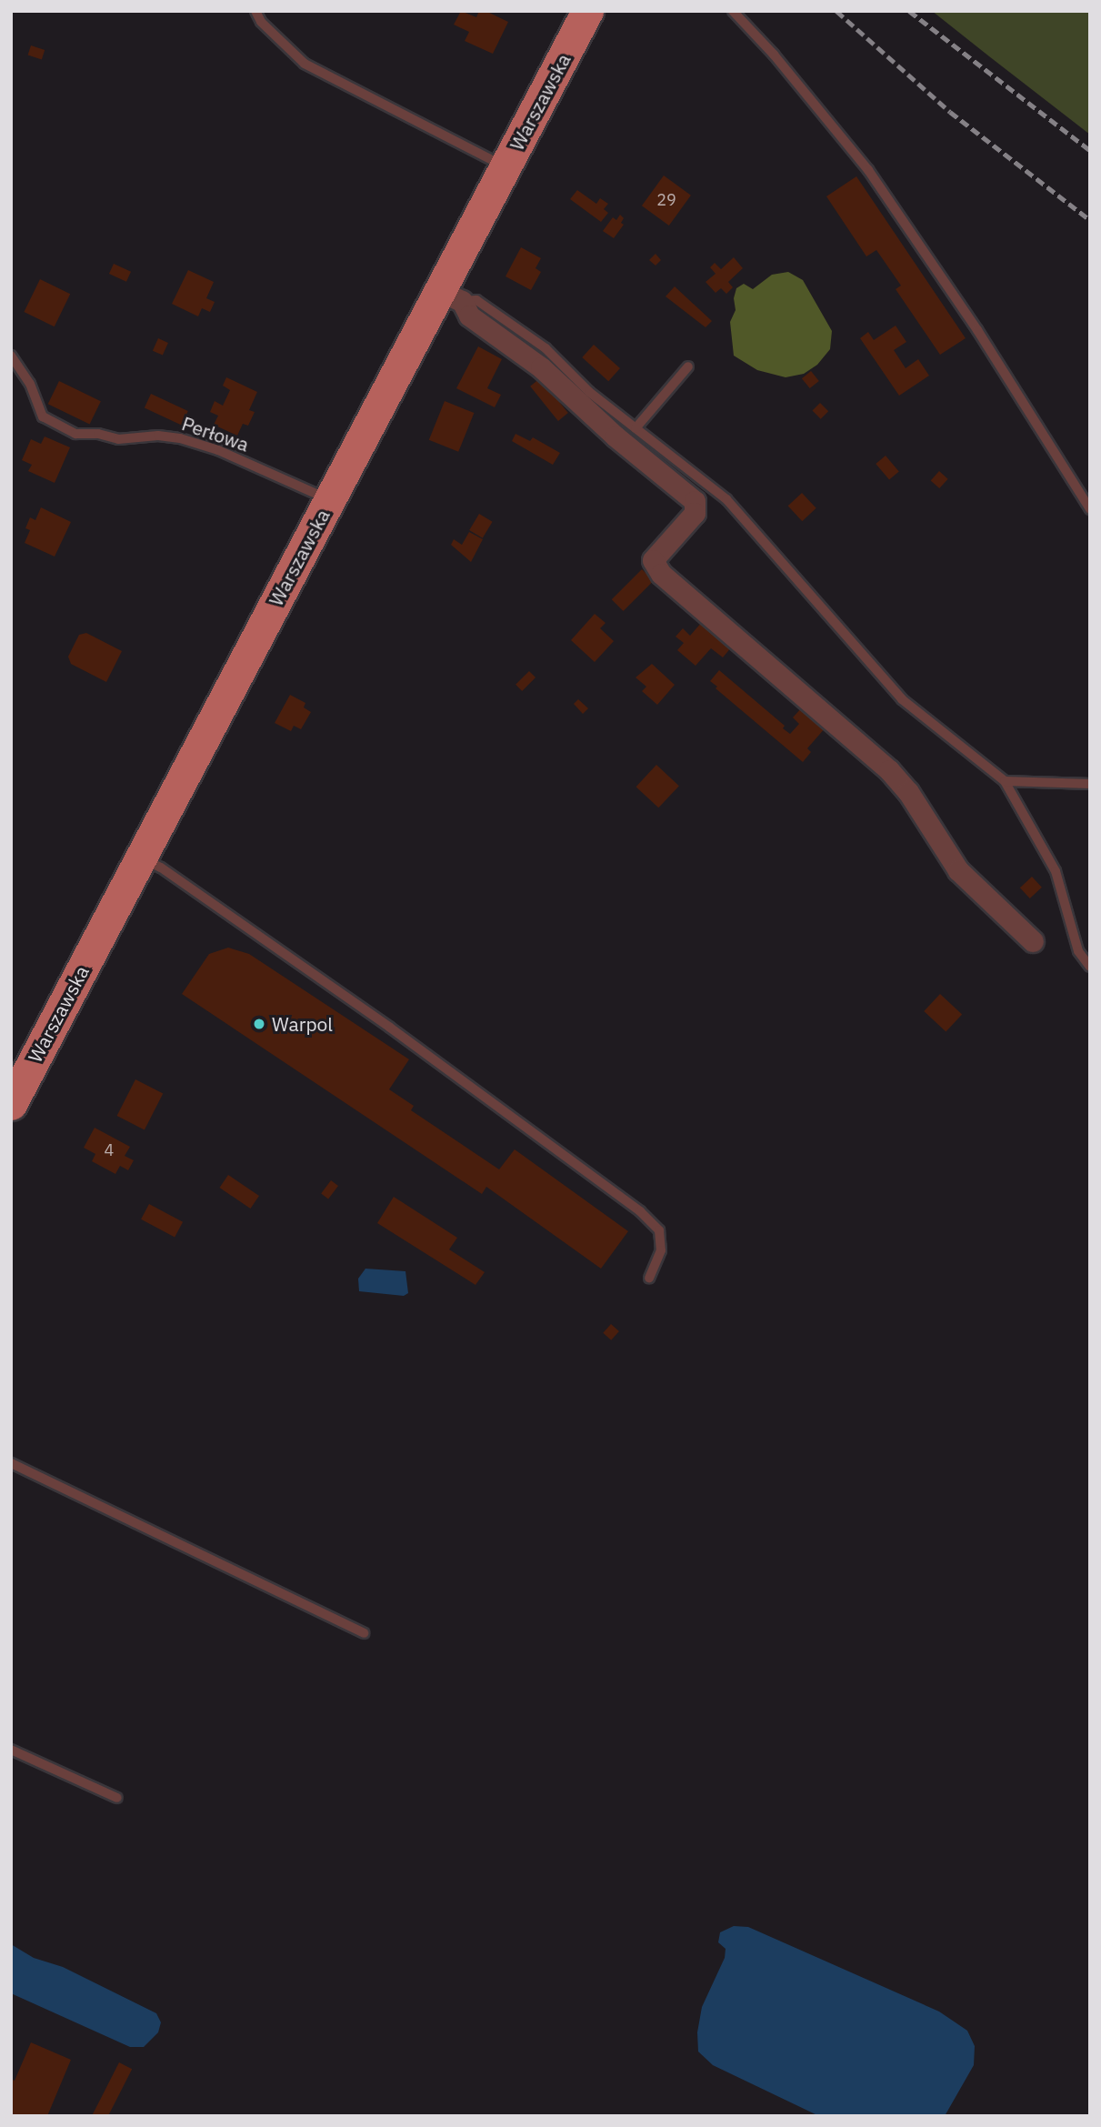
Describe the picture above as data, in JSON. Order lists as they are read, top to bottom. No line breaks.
{"streets":{"main road":["Warszawska"],"lane":["Perłowa"]},"crossings":[["Warszawska","Perłowa"]],"places":["Warpol"],"house_numbers":["29","4"]}
